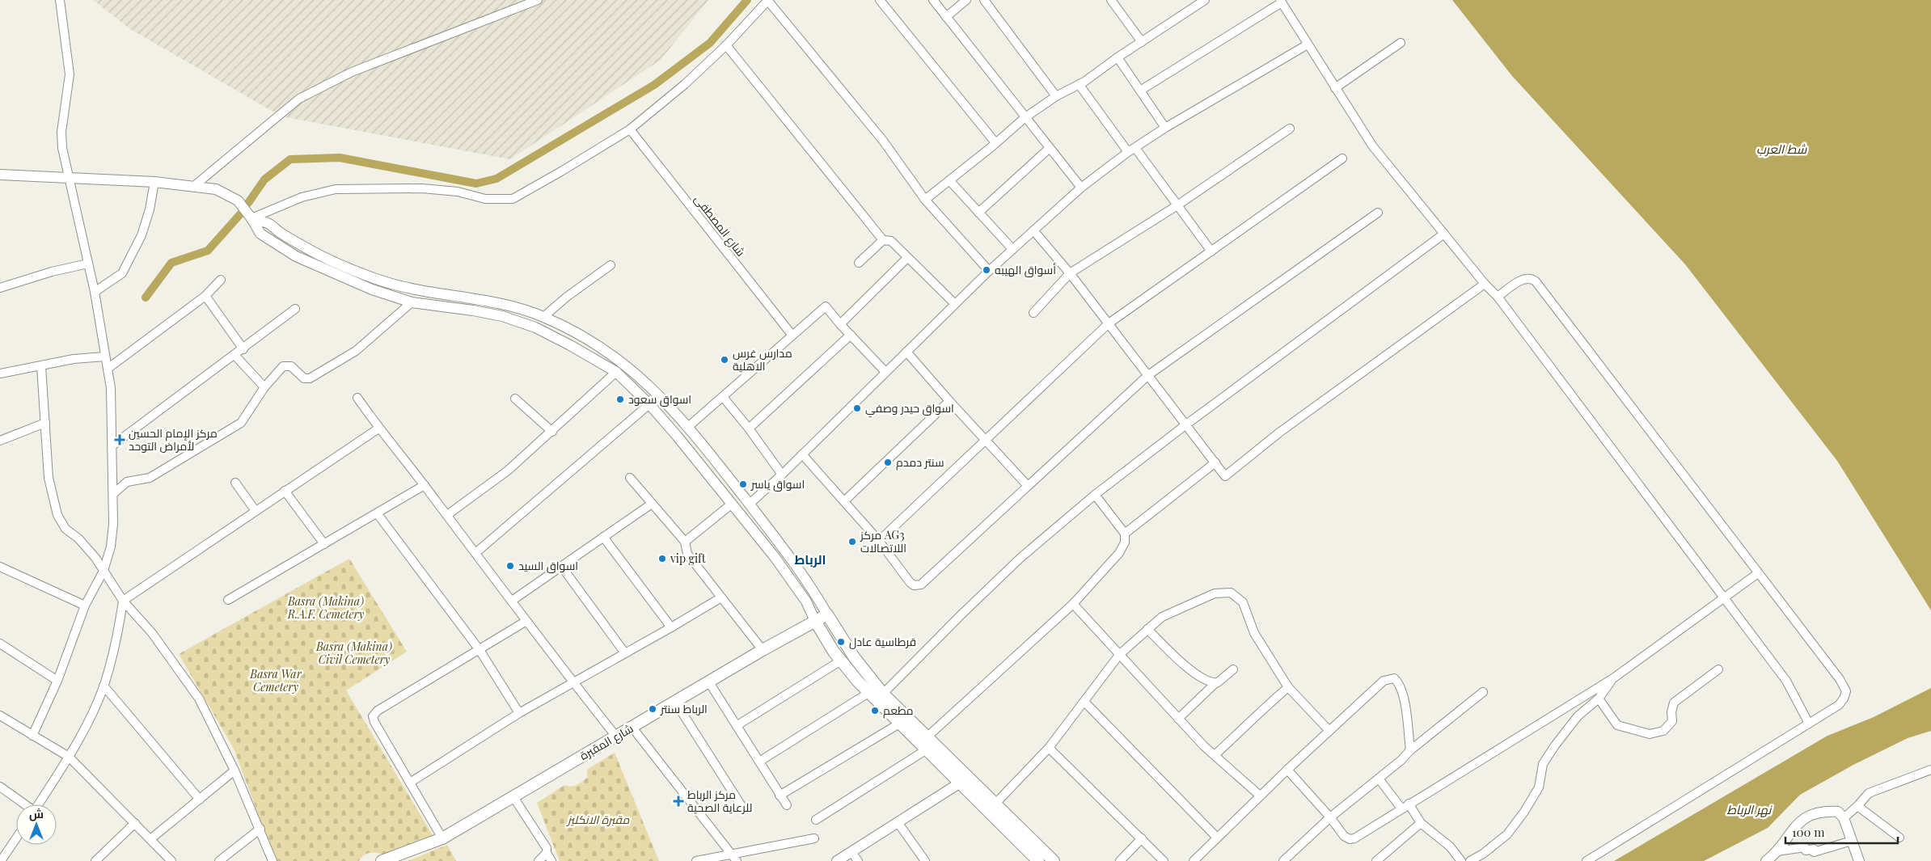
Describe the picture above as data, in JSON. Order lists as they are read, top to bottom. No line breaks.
{"streets":{"main road":["شارع المقبرة"],"street":["شارع المصطفى"]},"districts":["الرباط"],"water":["شط العرب","نهر الرباط"],"parks":["Basra (Makina) R.A.F. Cemetery","Basra (Makina) Civil Cemetery","Basra War Cemetery","مقبرة الانكليز"],"places":{"other":["أسواق الهيبه","مدارس غرس الاهلية","اسواق سعود","اسواق حيدر وصفي","سنتر دمدم","اسواق ياسر","مركز AG3 اللاتصالات","vip gift","اسواق السيد","قرطاسية عادل","الرباط سنتر","مطعم"],"health":["مركز الإمام الحسين لأمراض التوحد","مركز الرباط للرعاية الصحية"]},"scale_bar":"100 m","north":"top"}
